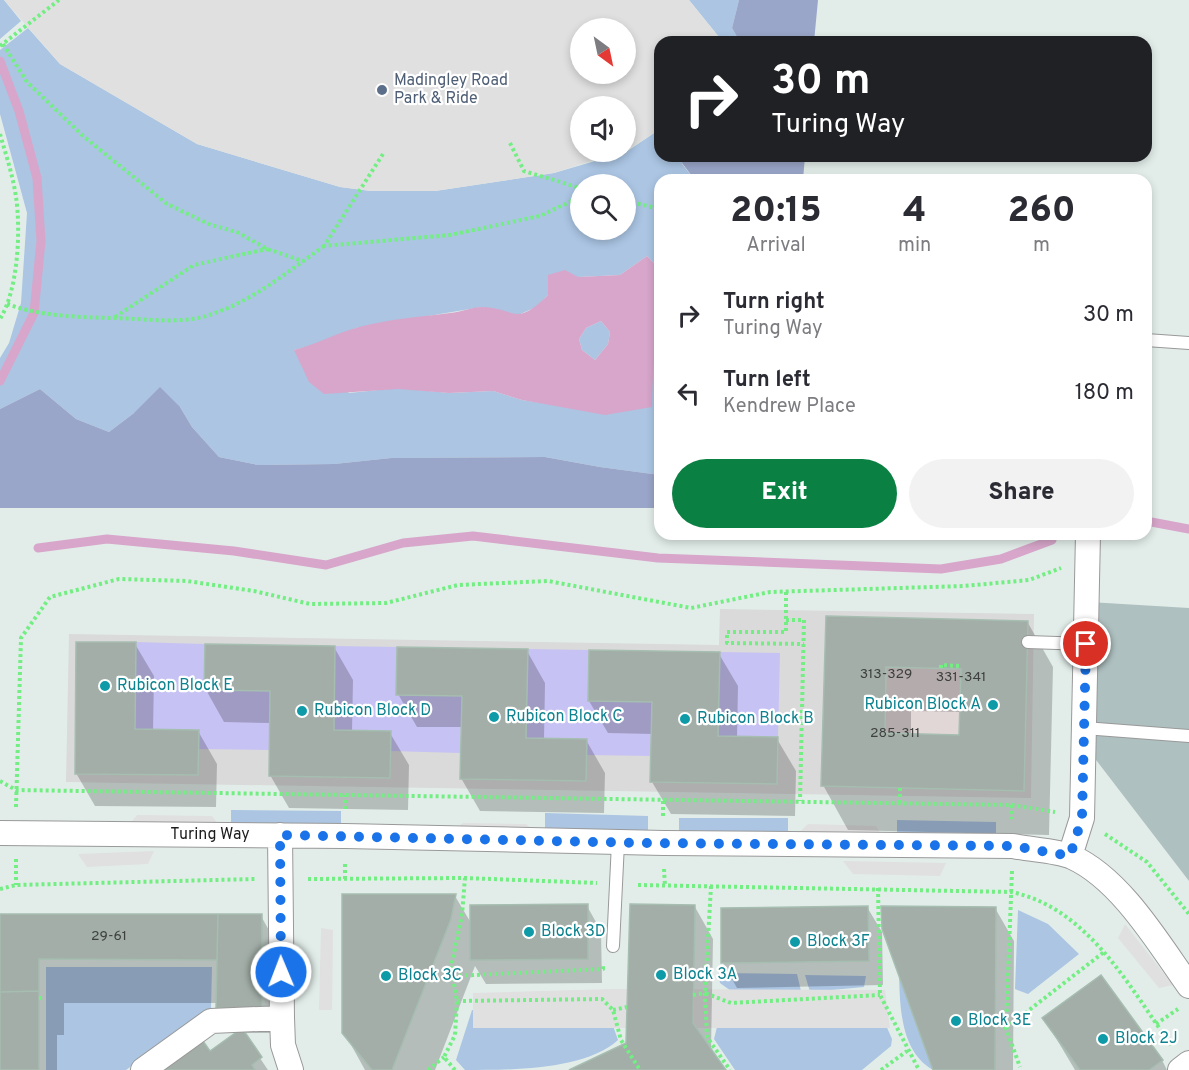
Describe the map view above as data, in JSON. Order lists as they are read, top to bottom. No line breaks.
{"streets":{"street":["Turing Way"]},"places":["Madingley Road Park & Ride","Rubicon Block E","Rubicon Block A","Rubicon Block D","Rubicon Block C","Rubicon Block B","Block 3D","Block 3F","Block 3A","Block 3C","Block 3E","Block 2J"],"house_numbers":["313-329","331-341","285-311","29-61"],"north":"bottom right","page":{"turn":["30 m","Turing Way"],"eta":["20:15","Arrival","4","min","260","m"],"list":[{"name":"Turn right","note":"Turing Way","value":"30 m"},{"name":"Turn left","note":"Kendrew Place","value":"180 m"}],"buttons":["Exit","Share"]}}
